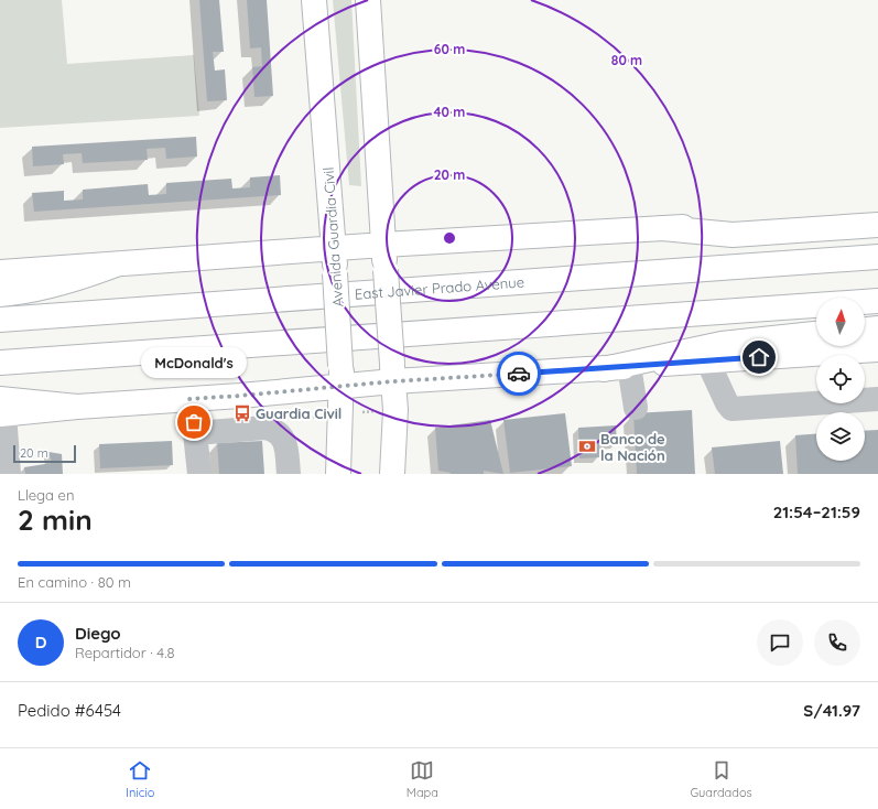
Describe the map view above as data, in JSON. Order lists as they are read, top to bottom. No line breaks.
{"streets":{"main road":["Avenida Guardia Civil","East Javier Prado Avenue"]},"places":{"bus stop":["Guardia Civil"],"other":["McDonald's"],"bank":["Banco de la Nación"]},"scale_bar":"20 m","north":"top","page":{"bubble":"McDonald's","scale":"20 m","heading":["2 min","Llega en","21:54–21:59"],"panel":["Diego","Repartidor · 4.8","Pedido #6454","S/41.97"],"bar":"En camino · 80 m","round":"D","tabs":["Inicio","Mapa","Guardados"]},"rings":["60 m","80 m","40 m","20 m"]}
